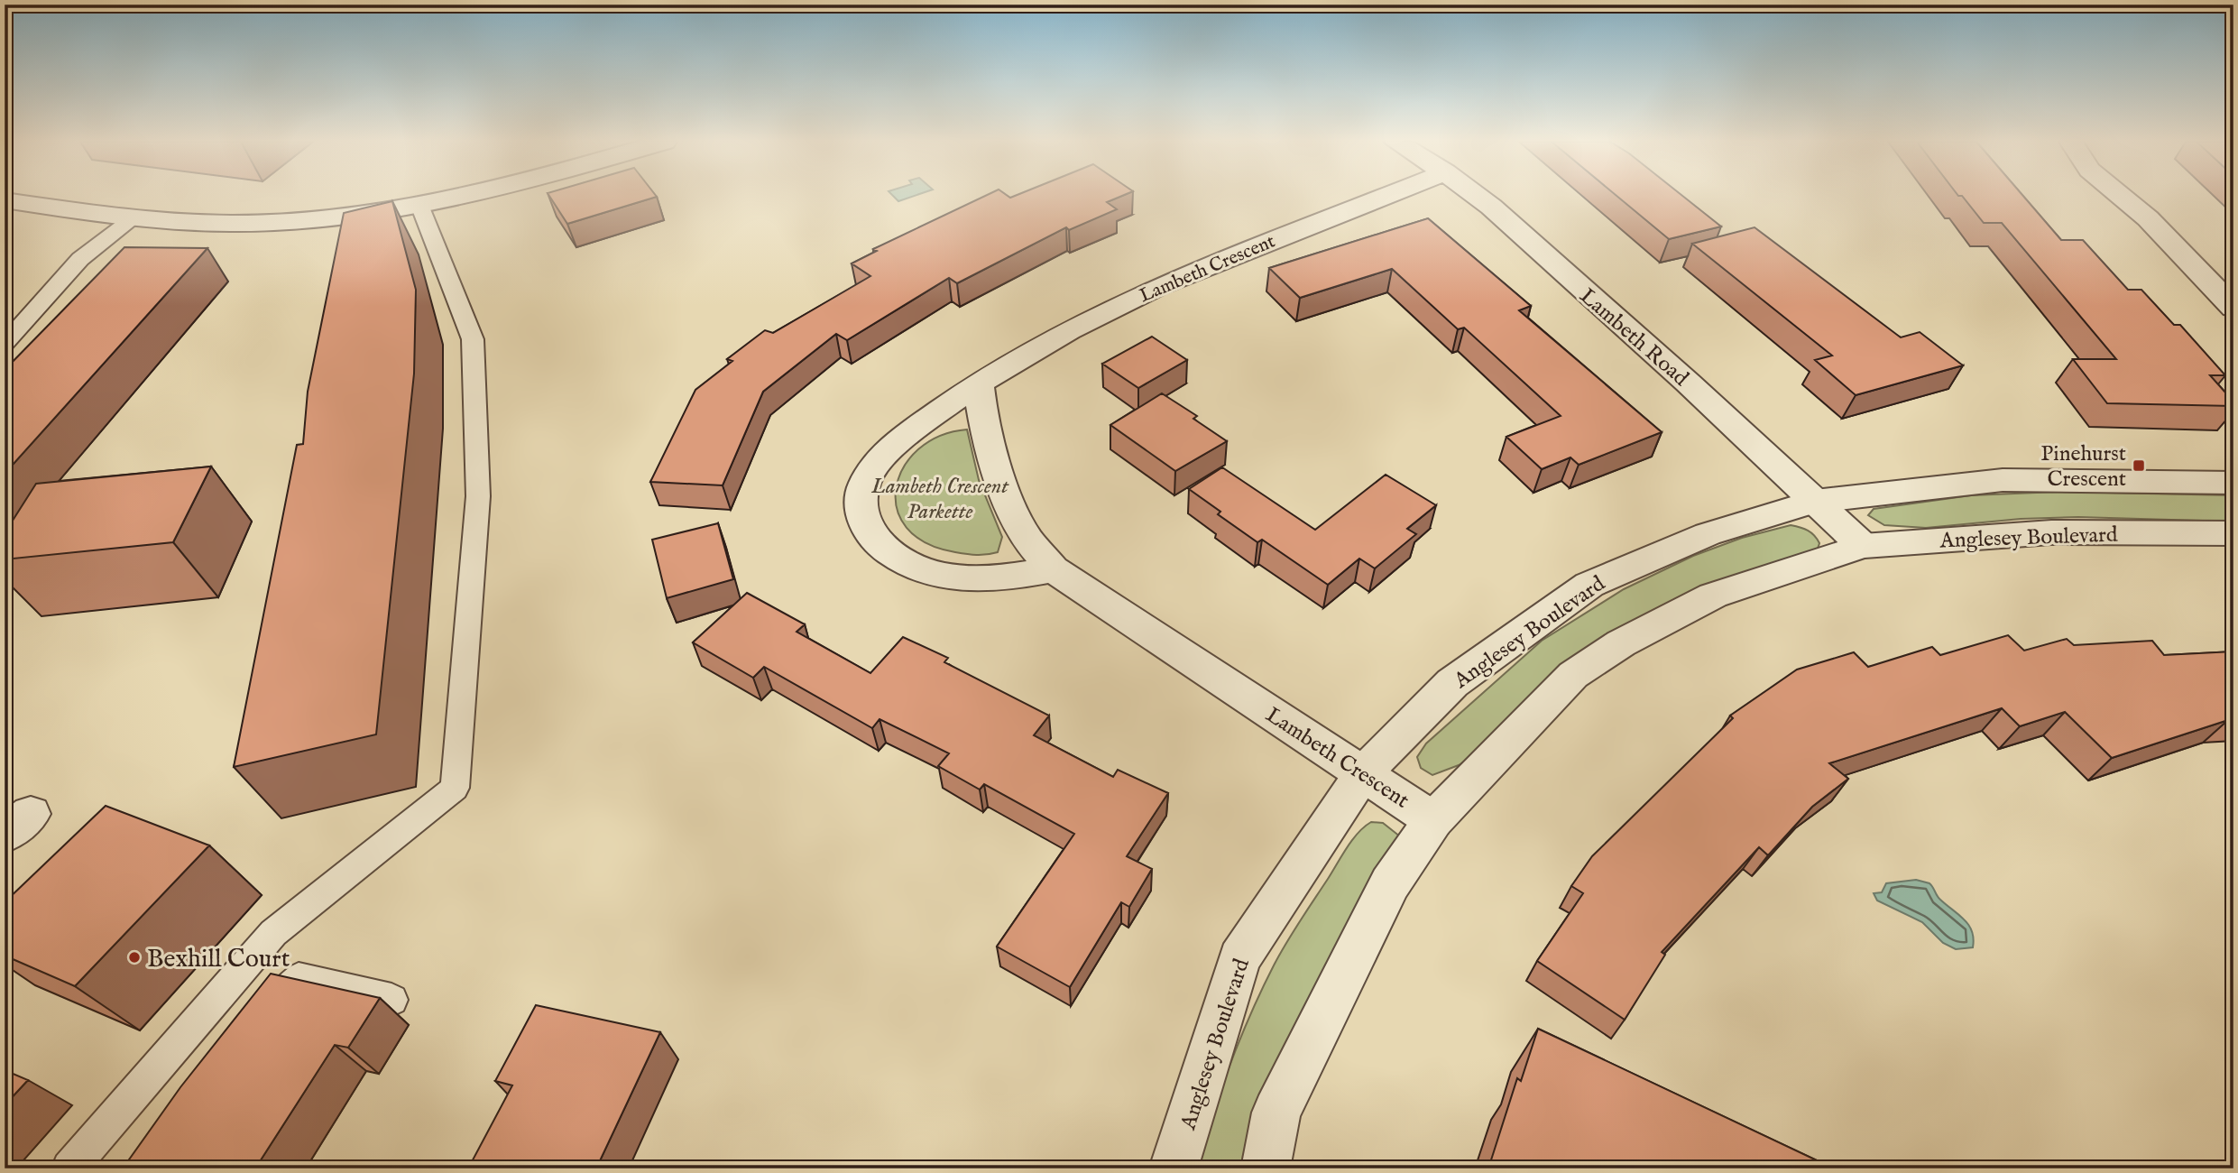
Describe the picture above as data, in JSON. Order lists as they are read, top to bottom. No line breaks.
{"streets":{"street":["Lambeth Crescent","Lambeth Road","Anglesey Boulevard"]},"crossings":[["Lambeth Crescent","Anglesey Boulevard"],["Lambeth Road","Anglesey Boulevard"]],"parks":["Lambeth Crescent Parkette"],"places":{"transit":["Pinehurst Crescent"],"other":["Bexhill Court"]}}
